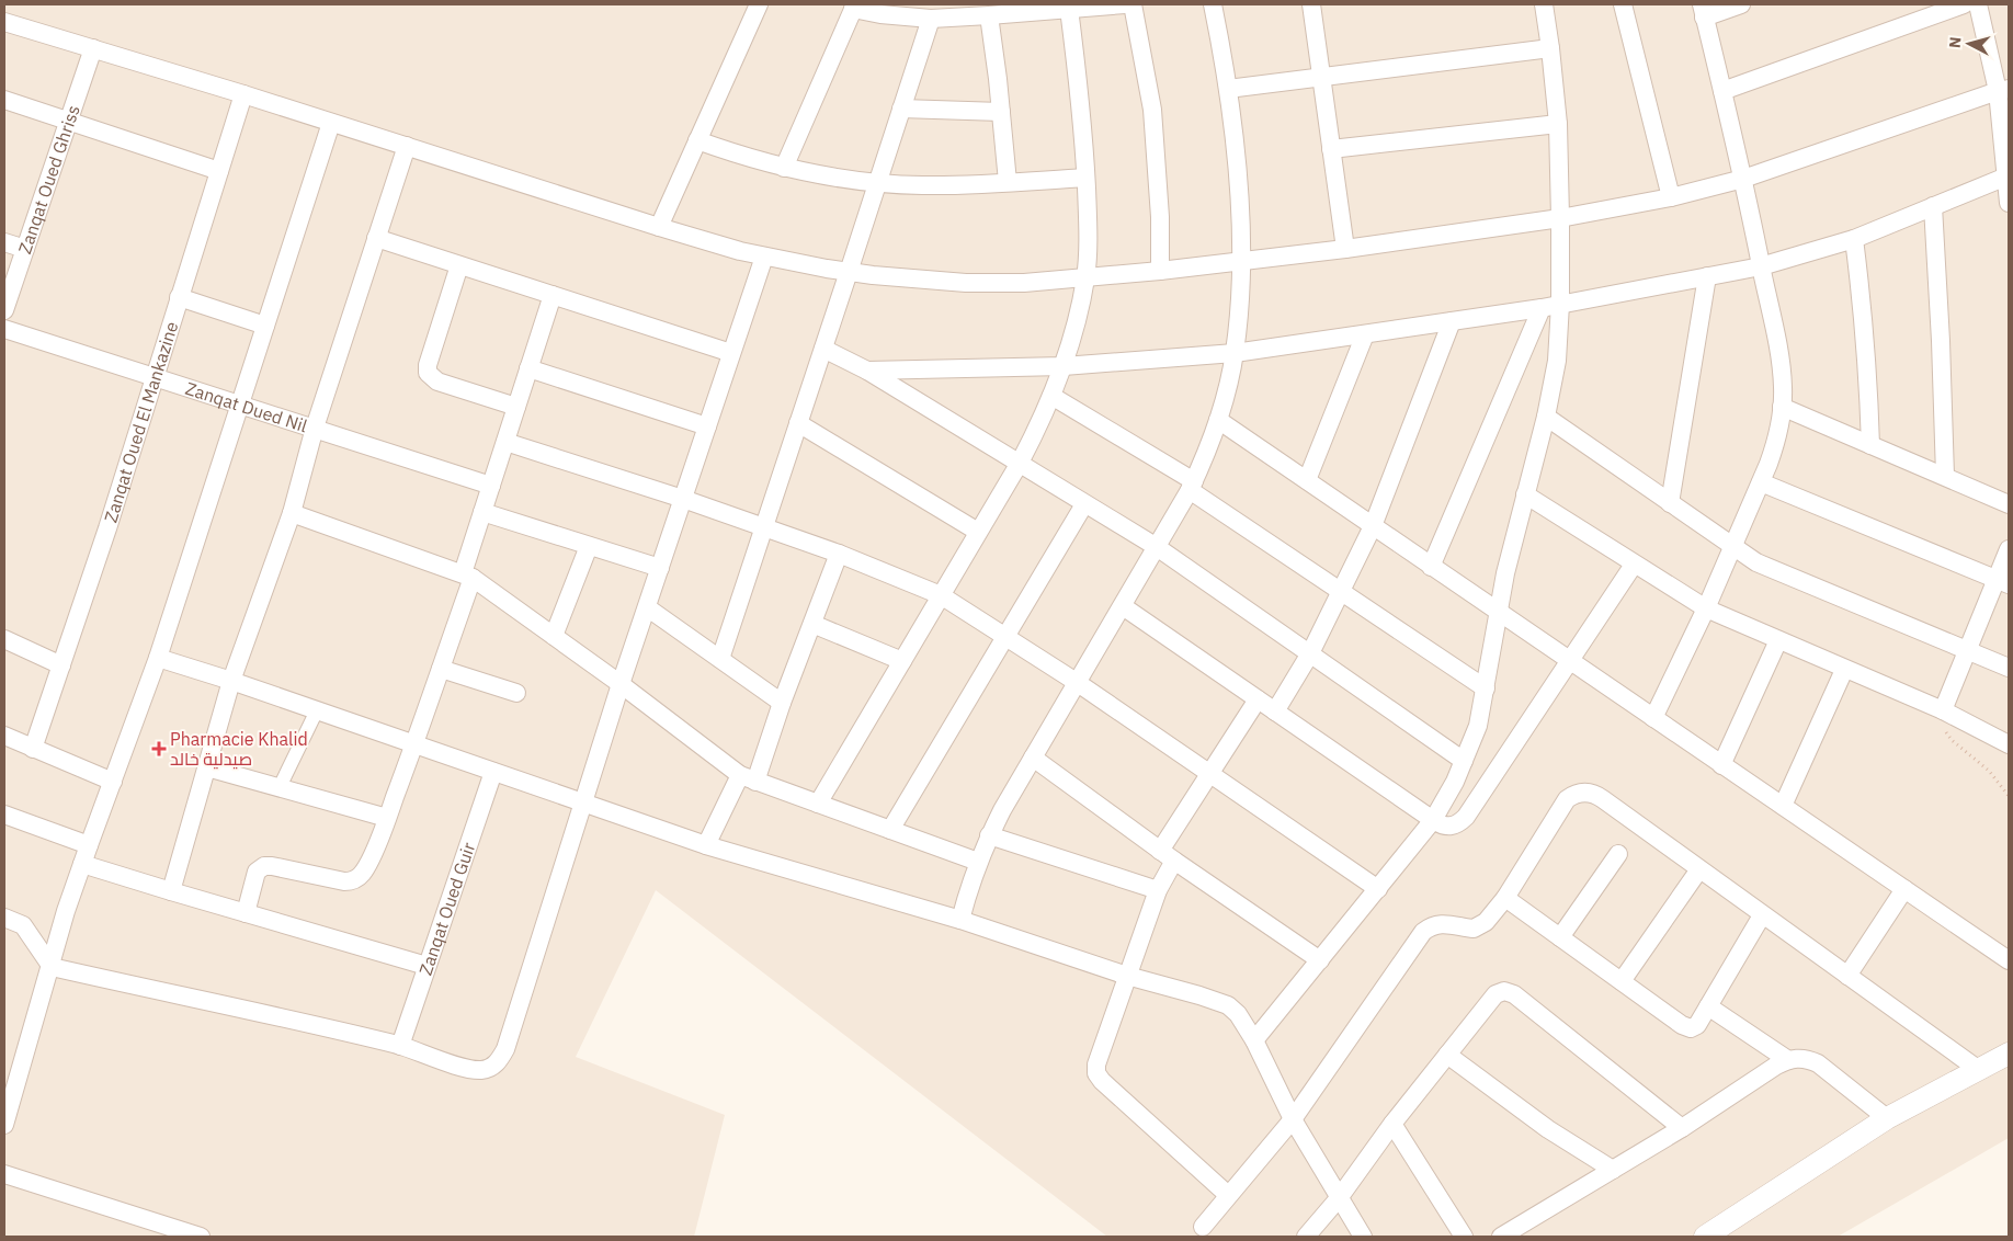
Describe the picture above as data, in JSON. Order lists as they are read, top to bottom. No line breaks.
{"streets":{"street":["Zanqat Oued Ghriss","Zanqat Dued Nil","Zanqat Oued El Mankazine","Zanqat Oued Guir"]},"crossings":[["Zanqat Dued Nil","Zanqat Oued El Mankazine"]],"places":{"health":["Pharmacie Khalid صيدلية خالد"]},"north":"left"}
